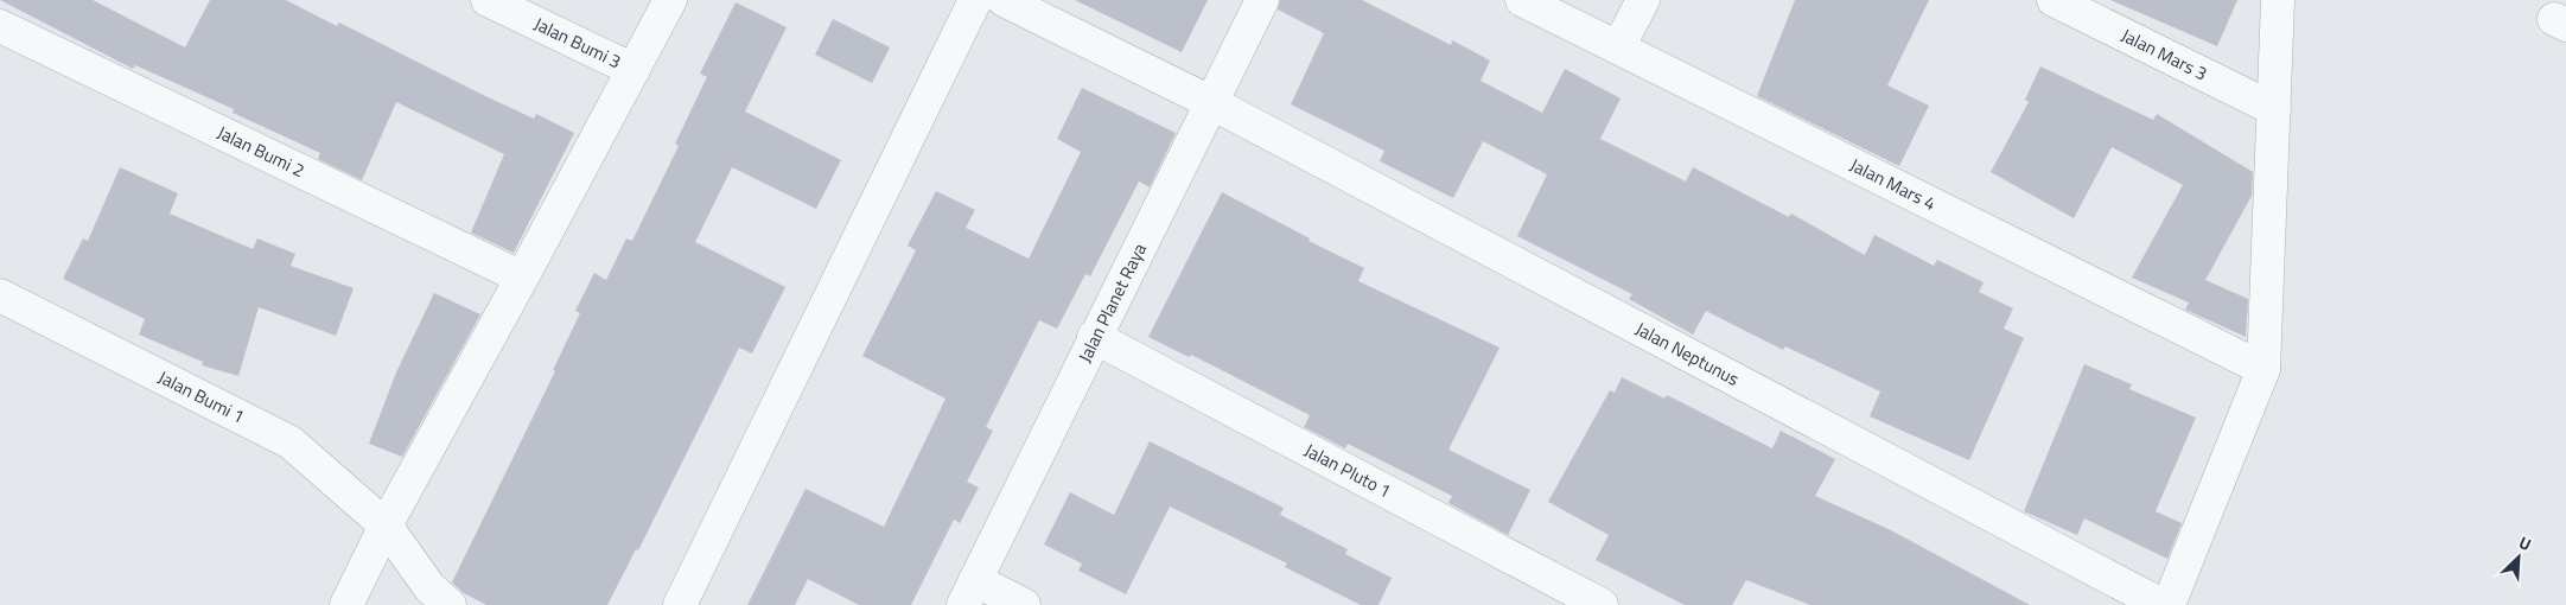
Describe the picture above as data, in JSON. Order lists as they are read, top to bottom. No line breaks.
{"streets":{"street":["Jalan Bumi 3","Jalan Mars 3","Jalan Bumi 2","Jalan Mars 4","Jalan Planet Raya","Jalan Neptunus","Jalan Bumi 1","Jalan Pluto 1"]},"crossings":[["Jalan Planet Raya","Jalan Neptunus"],["Jalan Planet Raya","Jalan Pluto 1"]],"north":"top right"}
